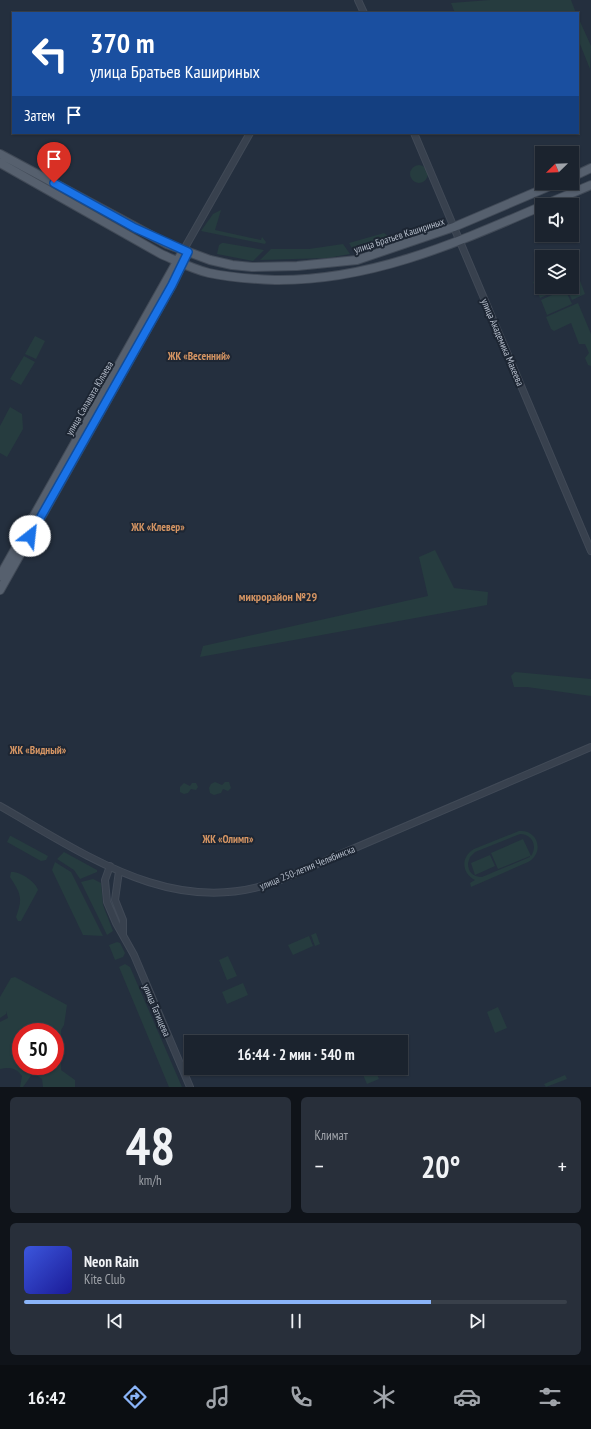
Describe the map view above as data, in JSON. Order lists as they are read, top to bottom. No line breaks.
{"streets":{"main road":["улица Братьев Кашириных","улица Салавата Юлаева"],"street":["улица Академика Макеева","улица 250-летия Челябинска","улица Татищева"]},"crossings":[["улица Братьев Кашириных","улица Академика Макеева"],["улица Братьев Кашириных","улица Салавата Юлаева"],["улица 250-летия Челябинска","улица Татищева"]],"districts":["ЖК «Весенний»","ЖК «Клевер»","микрорайон №29","ЖК «Видный»","ЖК «Олимп»"],"north":"bottom left","page":{"turn":["370 m","улица Братьев Кашириных"],"then":"Затем","limit":"50","trip":"16:44 · 2 мин · 540 m","tile":[["48","km/h"],"Климат"],"heat":["−","20°","+"],"song":["Neon Rain","Kite Club"],"tabs":"16:42"}}
